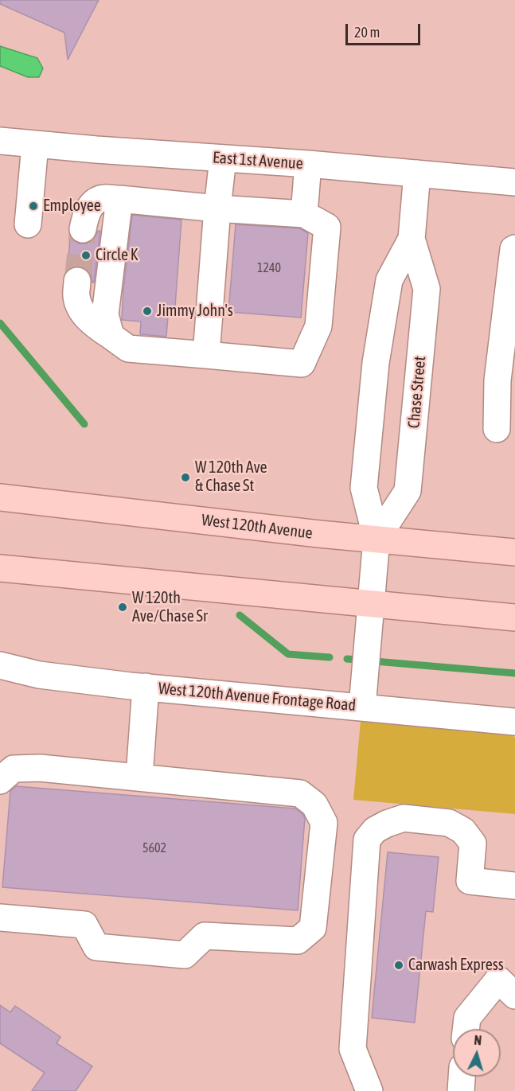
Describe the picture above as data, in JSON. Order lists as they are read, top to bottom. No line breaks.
{"streets":{"main road":["West 120th Avenue"],"street":["East 1st Avenue","Chase Street","West 120th Avenue Frontage Road"]},"crossings":[["East 1st Avenue","Chase Street"],["Chase Street","West 120th Avenue"],["Chase Street","West 120th Avenue Frontage Road"]],"places":["Employee","Circle K","Jimmy John's","W 120th Ave & Chase St","W 120th Ave/Chase Sr","Carwash Express"],"house_numbers":["1240","5602"],"scale_bar":"20 m","north":"top"}
